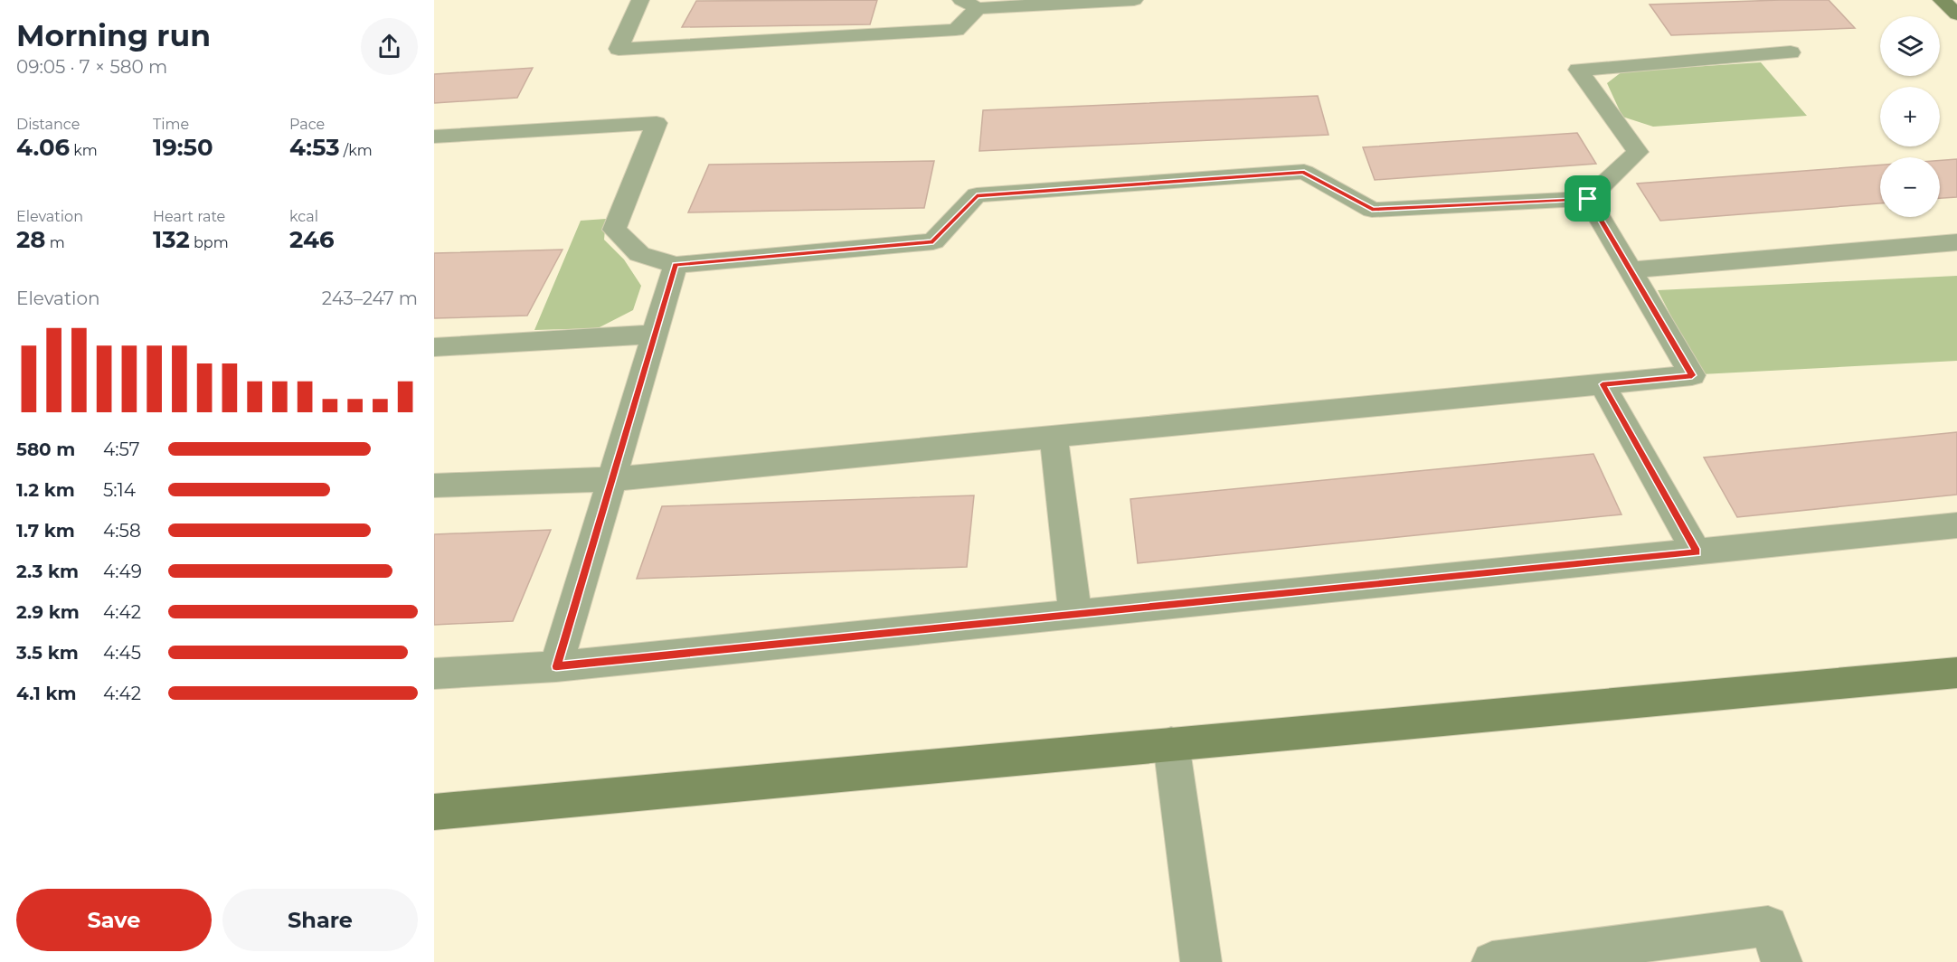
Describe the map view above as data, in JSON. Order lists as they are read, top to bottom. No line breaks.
{"page":{"heading":["Morning run","09:05 · 7 × 580 m"],"map_buttons":["+","−"],"stats":[["Distance","4.06 km"],["Time","19:50"],["Pace","4:53 /km"],["Elevation","28 m"],["Heart rate","132 bpm"],["kcal","246"]],"chart":["Elevation","243–247 m"],"list":[{"name":"580 m","note":"4:57"},{"name":"1.2 km","note":"5:14"},{"name":"1.7 km","note":"4:58"},{"name":"2.3 km","note":"4:49"},{"name":"2.9 km","note":"4:42"},{"name":"3.5 km","note":"4:45"},{"name":"4.1 km","note":"4:42"}],"buttons":["Save","Share"]}}
